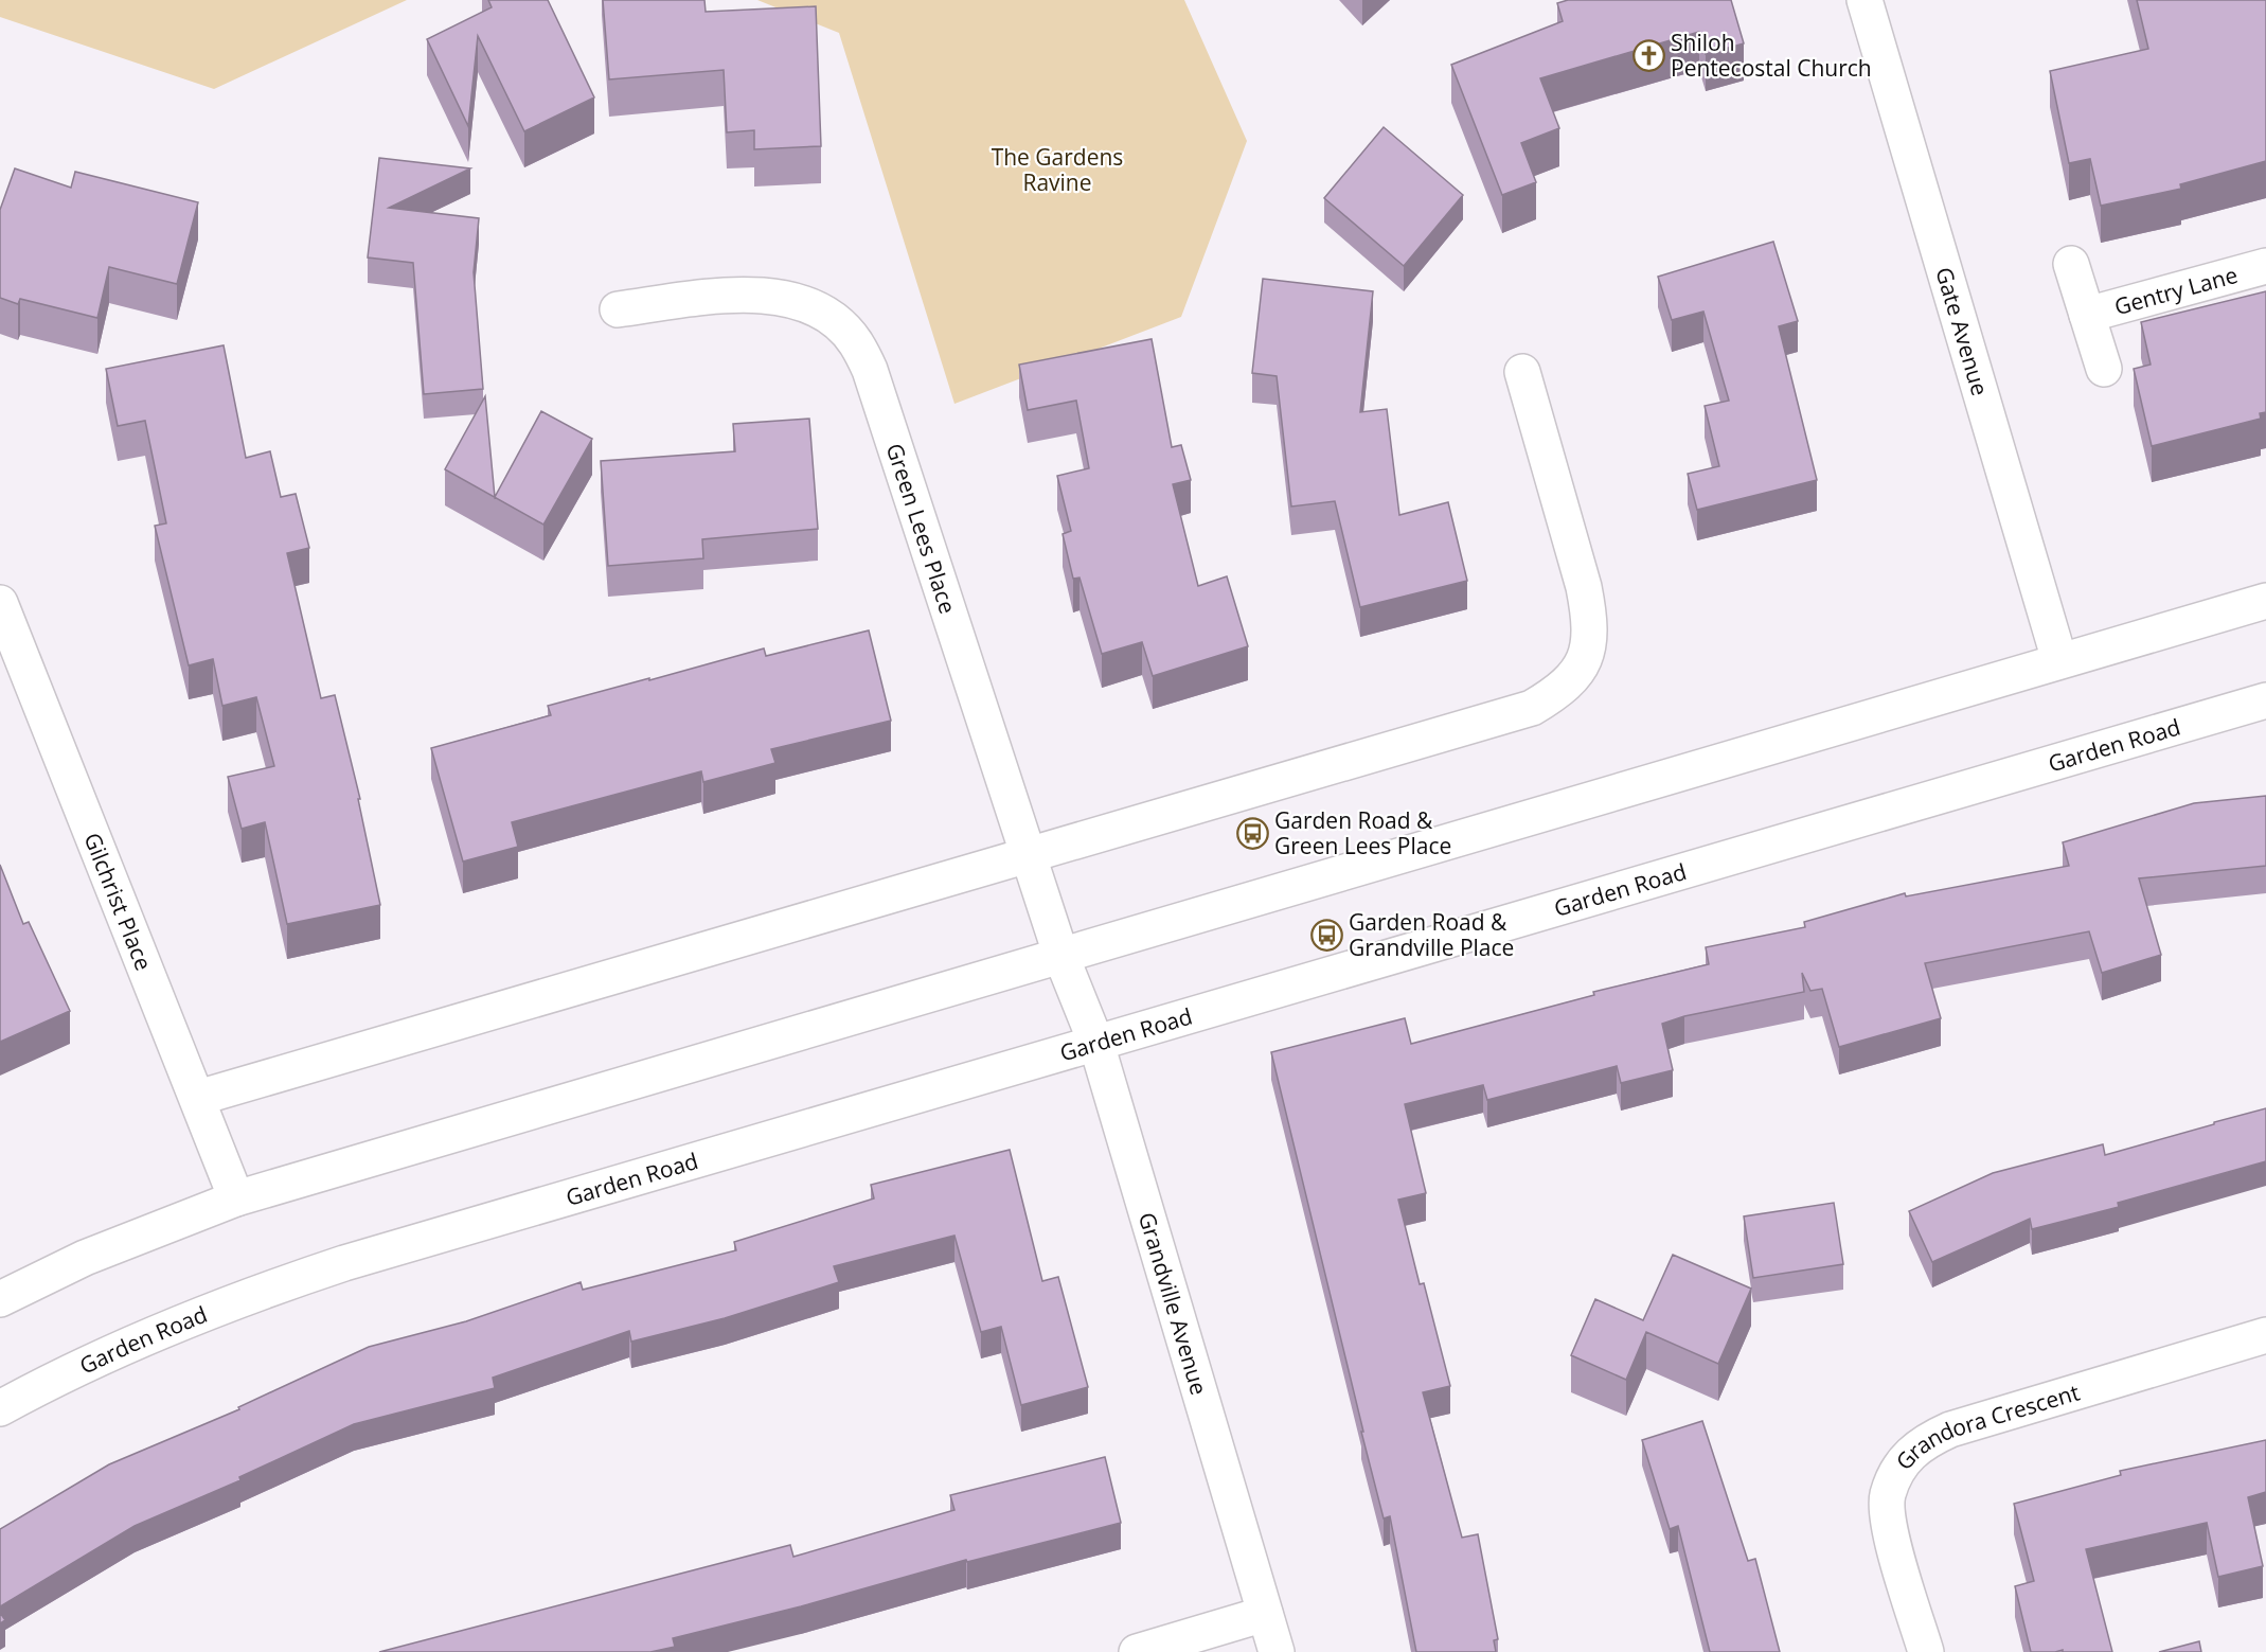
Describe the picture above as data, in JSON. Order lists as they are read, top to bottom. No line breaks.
{"streets":{"street":["Gentry Lane","Gate Avenue","Green Lees Place","Garden Road","Gilchrist Place","Grandville Avenue","Grandora Crescent"]},"crossings":[["Green Lees Place","Grandville Avenue"],["Garden Road","Grandville Avenue"]],"parks":["The Gardens Ravine"],"places":{"church":["Shiloh Pentecostal Church"],"bus stop":["Garden Road & Green Lees Place","Garden Road & Grandville Place"]}}
